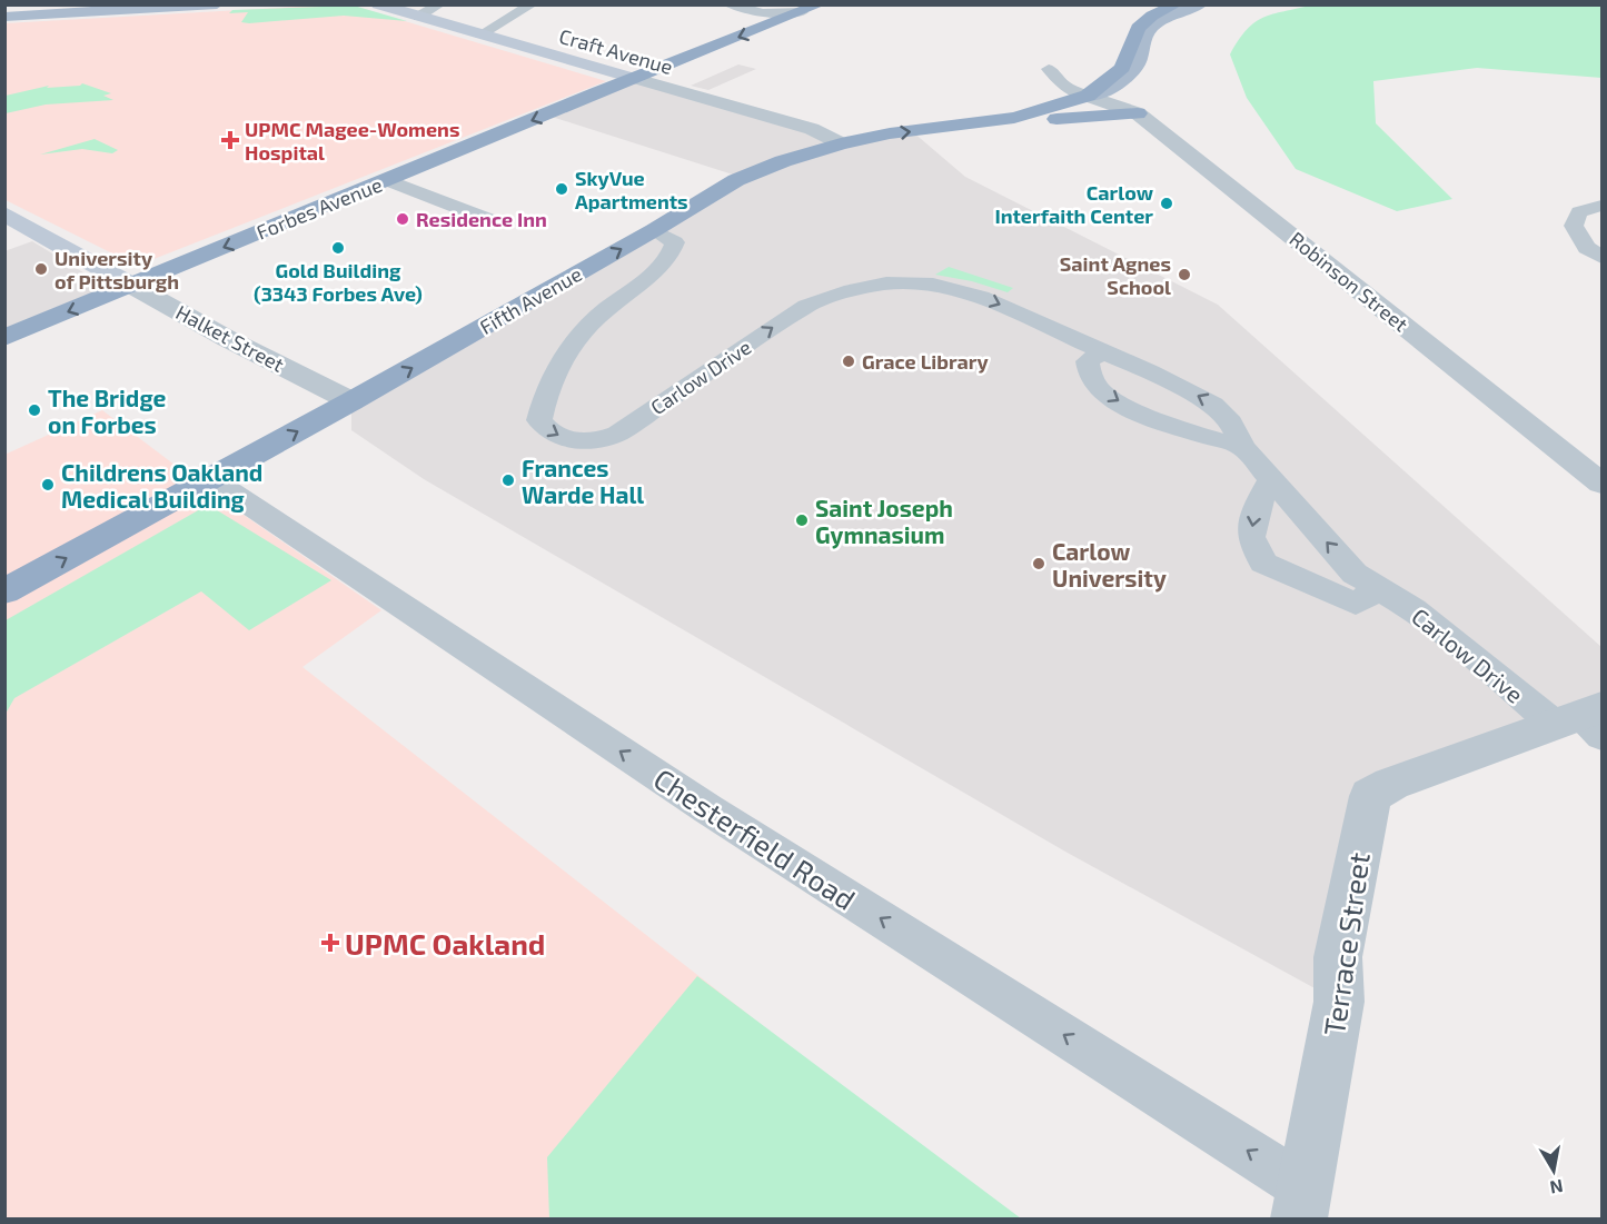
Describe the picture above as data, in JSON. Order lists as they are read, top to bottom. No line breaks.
{"streets":{"highway":["Forbes Avenue","Fifth Avenue"],"main road":["Craft Avenue","Halket Street"],"street":["Robinson Street","Carlow Drive","Chesterfield Road","Terrace Street"]},"crossings":[["Craft Avenue","Forbes Avenue"],["Craft Avenue","Fifth Avenue"],["Forbes Avenue","Halket Street"],["Robinson Street","Fifth Avenue"],["Fifth Avenue","Halket Street"],["Fifth Avenue","Carlow Drive"],["Fifth Avenue","Chesterfield Road"],["Carlow Drive","Terrace Street"],["Chesterfield Road","Terrace Street"]],"one_way":["Forbes Avenue","Fifth Avenue","Chesterfield Road"],"places":{"health":["UPMC Magee-Womens Hospital","UPMC Oakland"],"other":["SkyVue Apartments","Carlow Interfaith Center","Residence Inn","Gold Building (3343 Forbes Ave)","University of Pittsburgh","Saint Agnes School","Grace Library","The Bridge on Forbes","Frances Warde Hall","Childrens Oakland Medical Building","Saint Joseph Gymnasium","Carlow University"]},"north":"bottom"}
